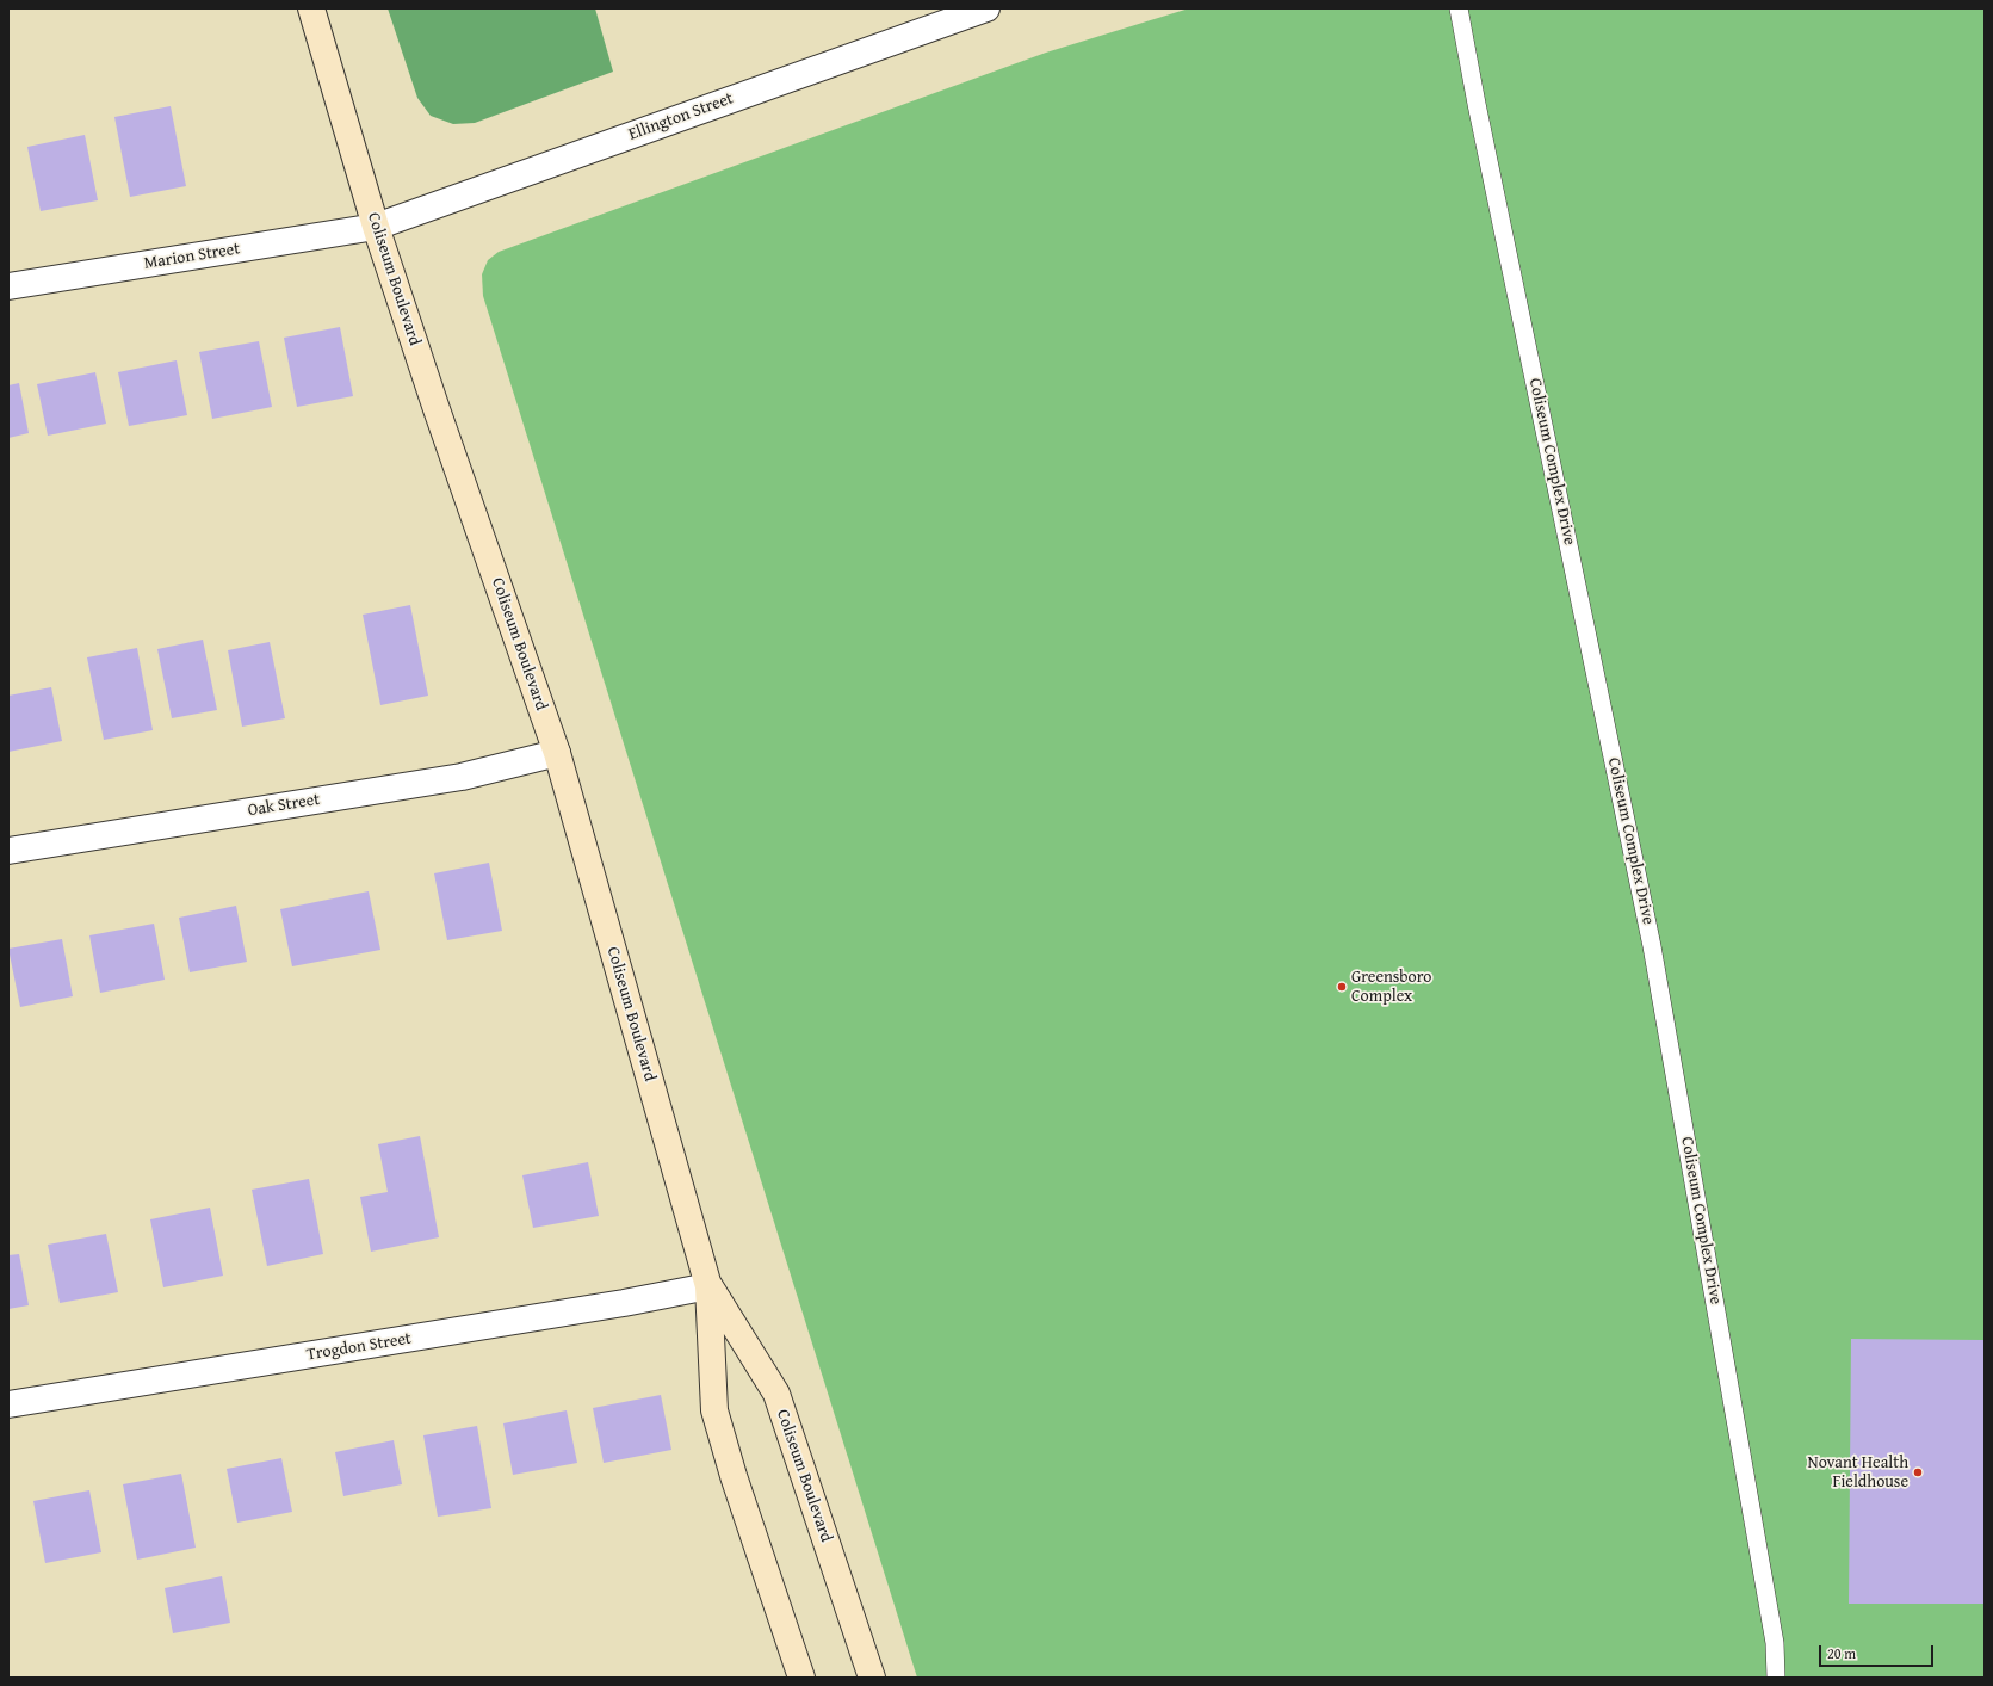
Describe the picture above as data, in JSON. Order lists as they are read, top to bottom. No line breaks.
{"streets":{"main road":["Coliseum Boulevard"],"street":["Ellington Street","Marion Street","Oak Street","Trogdon Street"],"lane":["Coliseum Complex Drive"]},"crossings":[["Ellington Street","Marion Street"],["Ellington Street","Coliseum Boulevard"],["Marion Street","Coliseum Boulevard"],["Coliseum Boulevard","Oak Street"],["Coliseum Boulevard","Trogdon Street"]],"places":["Greensboro Complex","Novant Health Fieldhouse"],"scale_bar":"20 m"}
